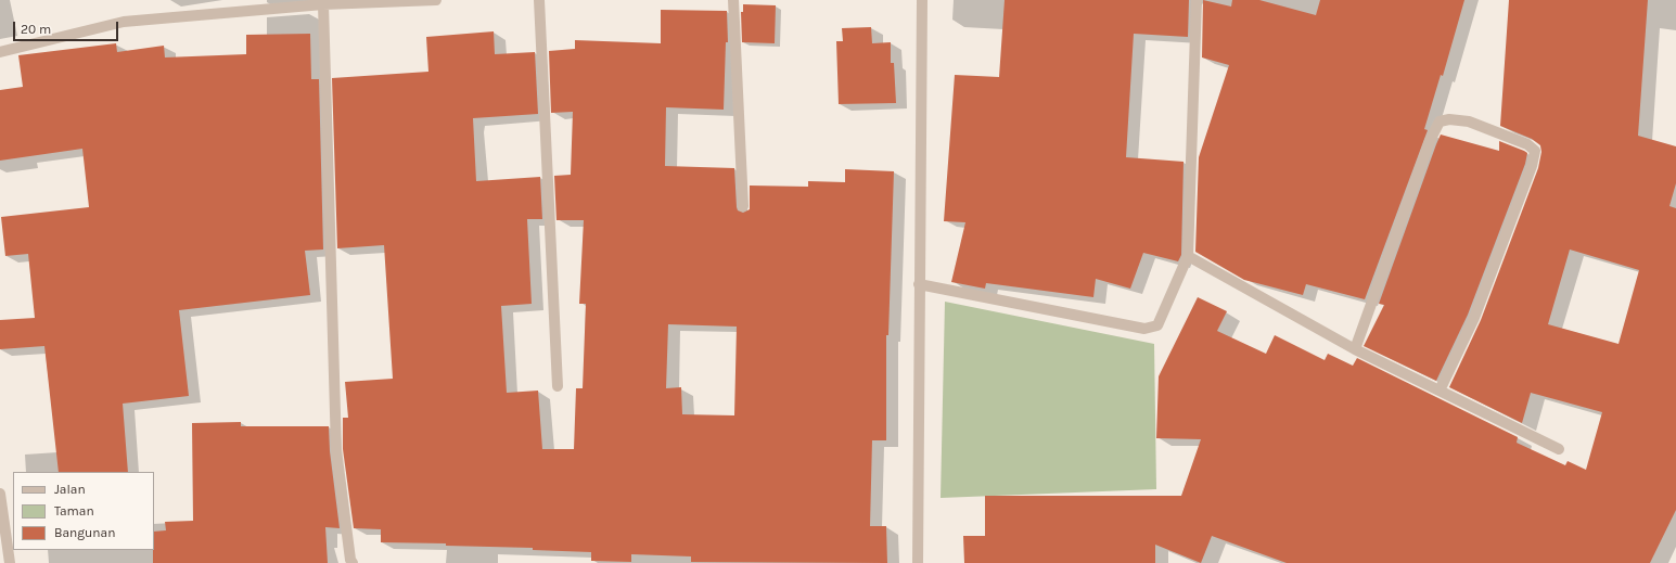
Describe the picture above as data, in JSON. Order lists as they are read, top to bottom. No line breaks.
{"legend":["Jalan","Taman","Bangunan"],"scale_bar":"20 m"}
